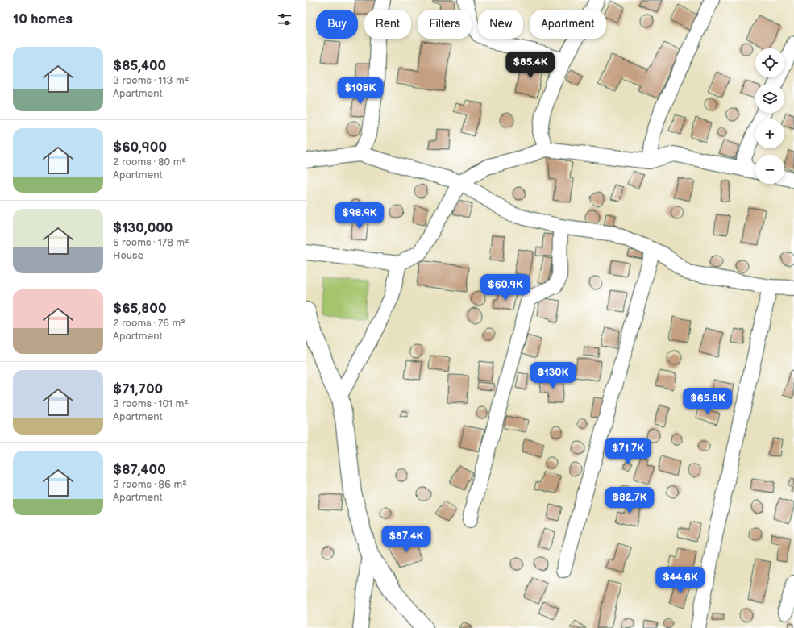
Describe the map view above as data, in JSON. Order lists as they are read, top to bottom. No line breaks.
{"page":{"heading":"10 homes","chip":["Buy","Rent","Filters","New","Apartment"],"list":[{"name":"$85,400","note":"3 rooms · 113 m² · Apartment"},{"name":"$60,900","note":"2 rooms · 80 m² · Apartment"},{"name":"$130,000","note":"5 rooms · 178 m² · House"},{"name":"$65,800","note":"2 rooms · 76 m² · Apartment"},{"name":"$71,700","note":"3 rooms · 101 m² · Apartment"},{"name":"$87,400","note":"3 rooms · 86 m² · Apartment"}],"map_buttons":["+","−"],"price":["$85.4K","$108K","$98.9K","$60.9K","$130K","$65.8K","$71.7K","$82.7K","$87.4K","$44.6K"]}}
